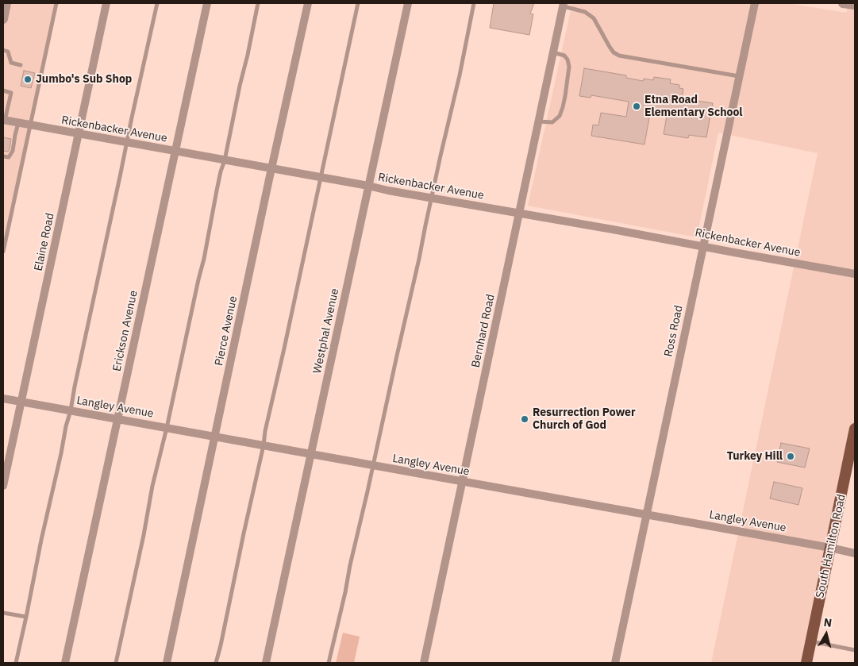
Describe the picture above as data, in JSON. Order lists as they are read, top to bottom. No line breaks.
{"streets":{"main road":["South Hamilton Road"],"street":["Rickenbacker Avenue","Elaine Road","Erickson Avenue","Pierce Avenue","Westphal Avenue","Bernhard Road","Ross Road","Langley Avenue"]},"crossings":[["Rickenbacker Avenue","Elaine Road"],["Rickenbacker Avenue","Erickson Avenue"],["Rickenbacker Avenue","Pierce Avenue"],["Rickenbacker Avenue","Westphal Avenue"],["Rickenbacker Avenue","Bernhard Road"],["Rickenbacker Avenue","Ross Road"],["Elaine Road","Langley Avenue"],["Erickson Avenue","Langley Avenue"],["Pierce Avenue","Langley Avenue"],["Westphal Avenue","Langley Avenue"],["Bernhard Road","Langley Avenue"],["Ross Road","Langley Avenue"],["Langley Avenue","South Hamilton Road"]],"places":["Jumbo's Sub Shop","Etna Road Elementary School","Resurrection Power Church of God","Turkey Hill"],"north":"top"}
